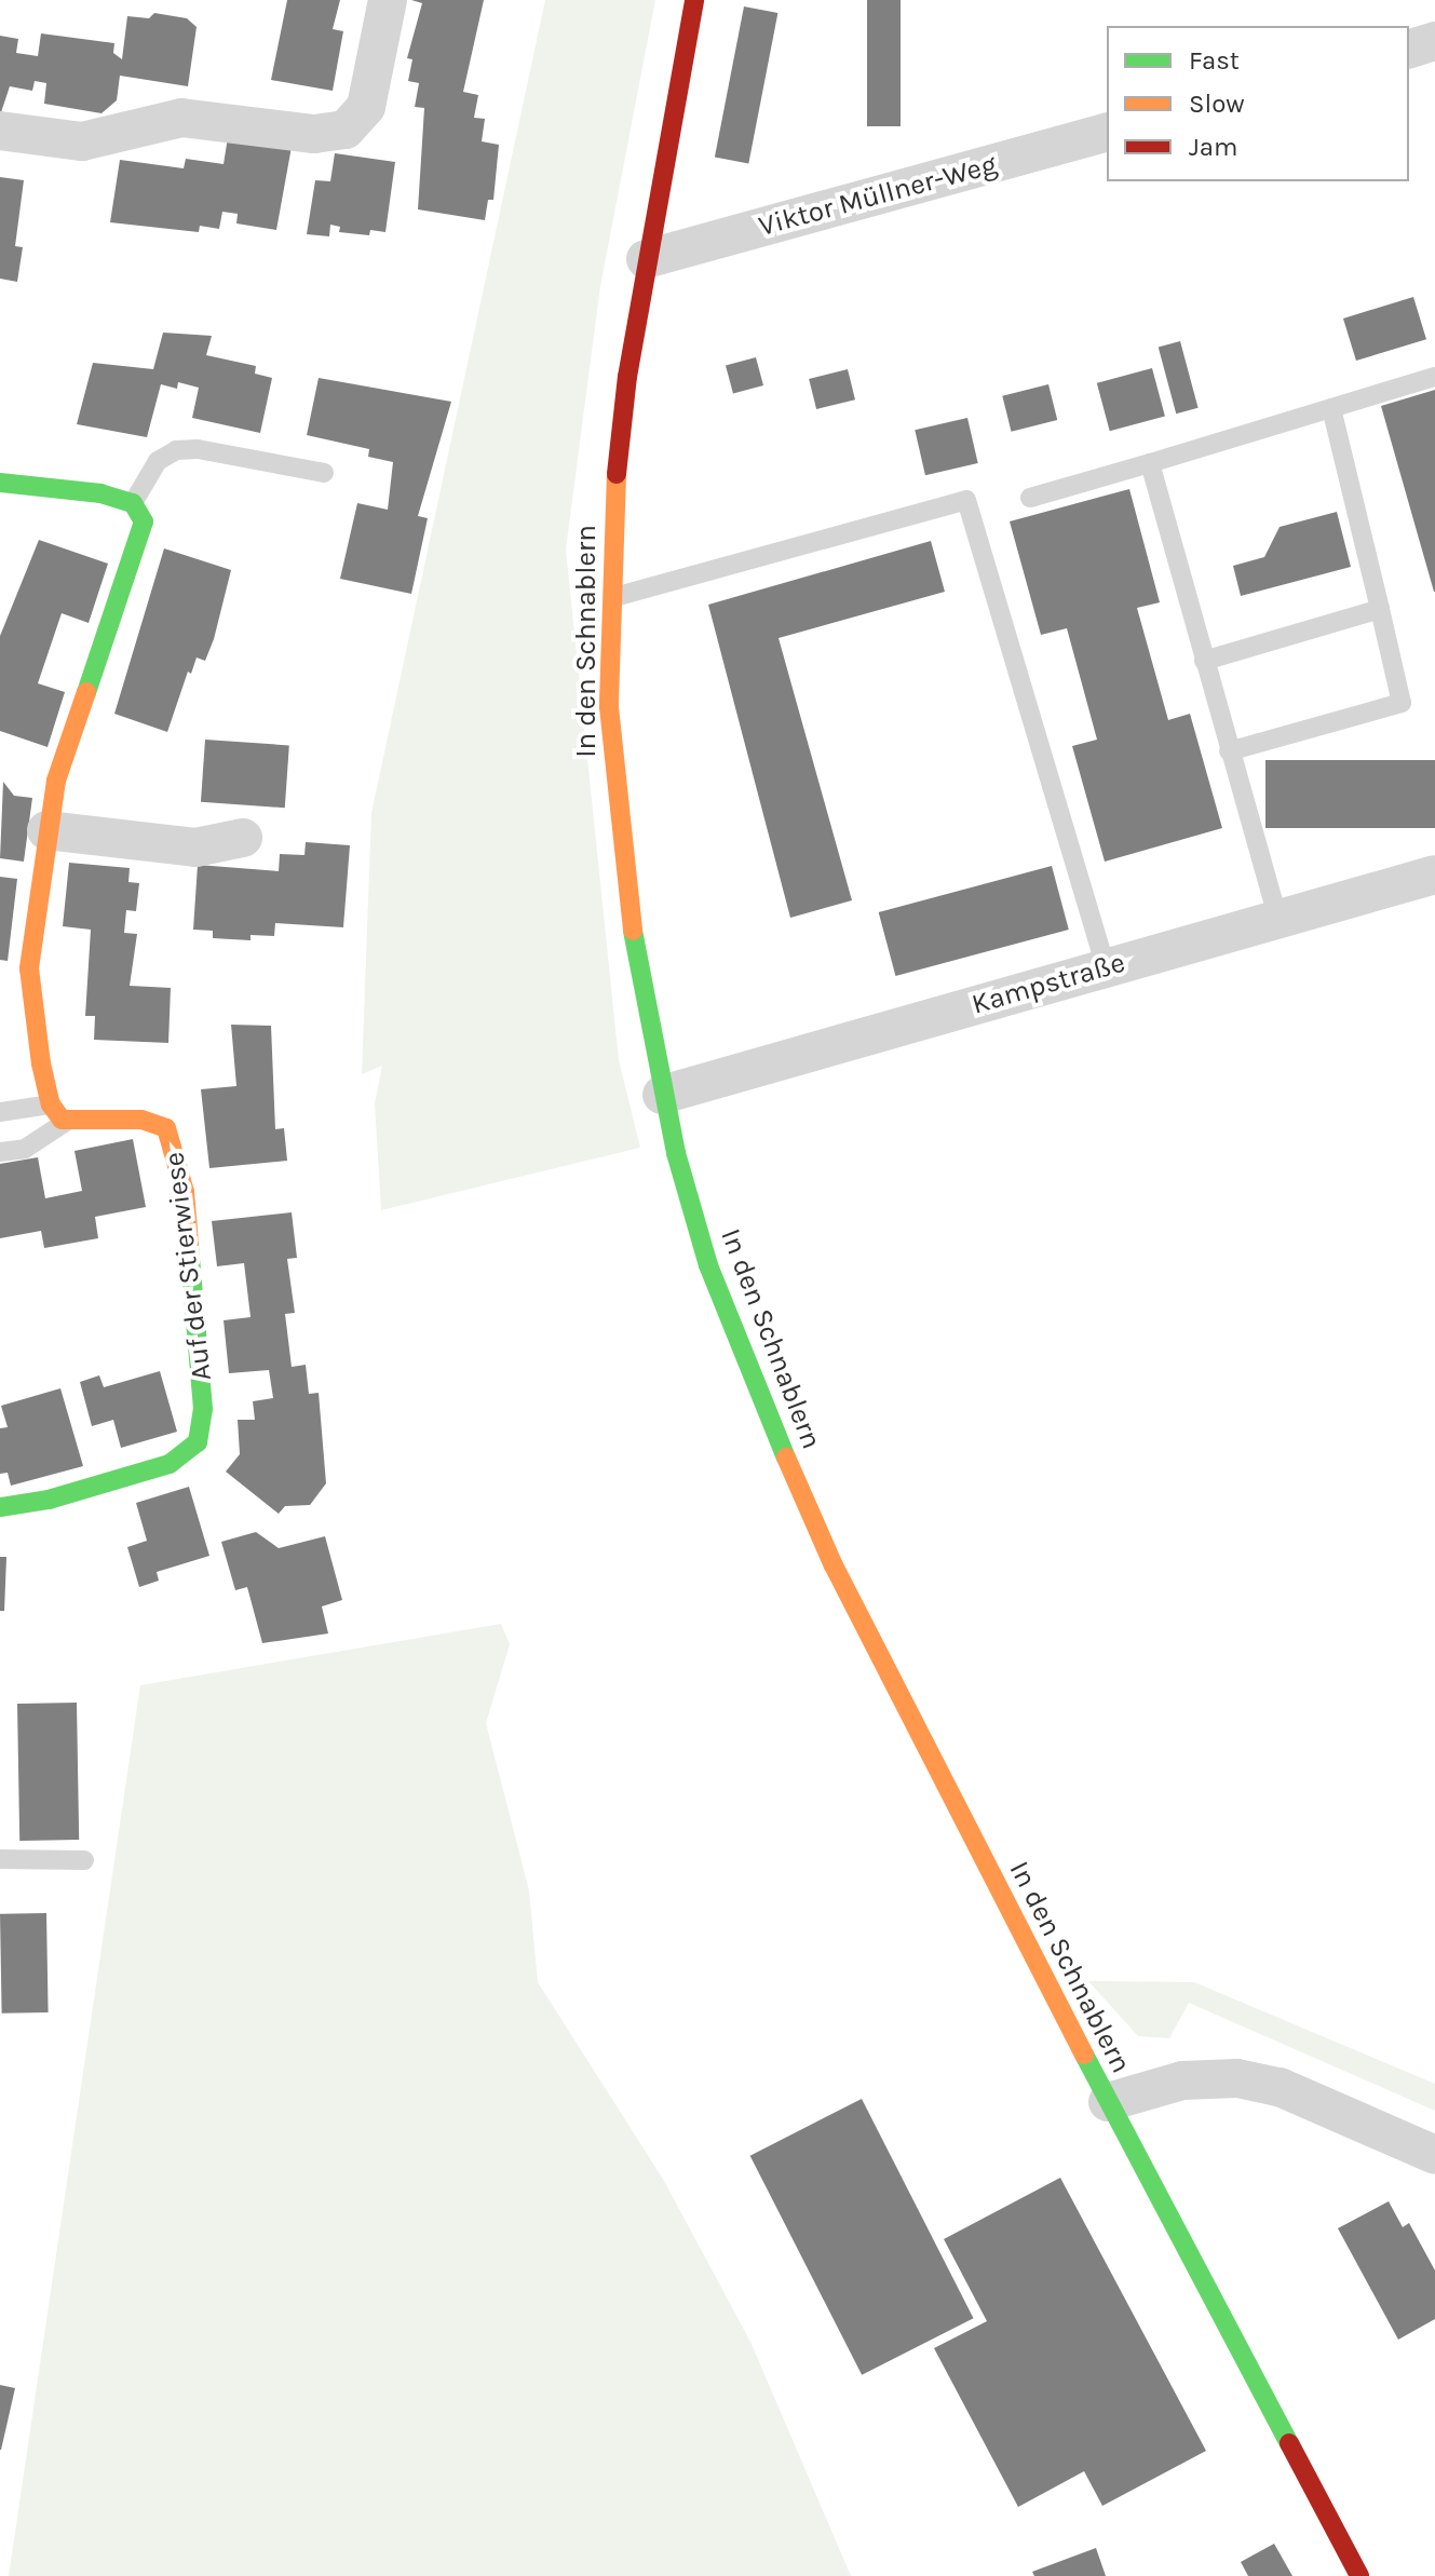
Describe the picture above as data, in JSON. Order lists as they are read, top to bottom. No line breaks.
{"streets":{"street":["Viktor Müllner-Weg","In den Schnablern","Kampstraße","Auf der Stierwiese"]},"crossings":[["Viktor Müllner-Weg","In den Schnablern"],["In den Schnablern","Kampstraße"]],"legend":["Fast","Slow","Jam"]}
